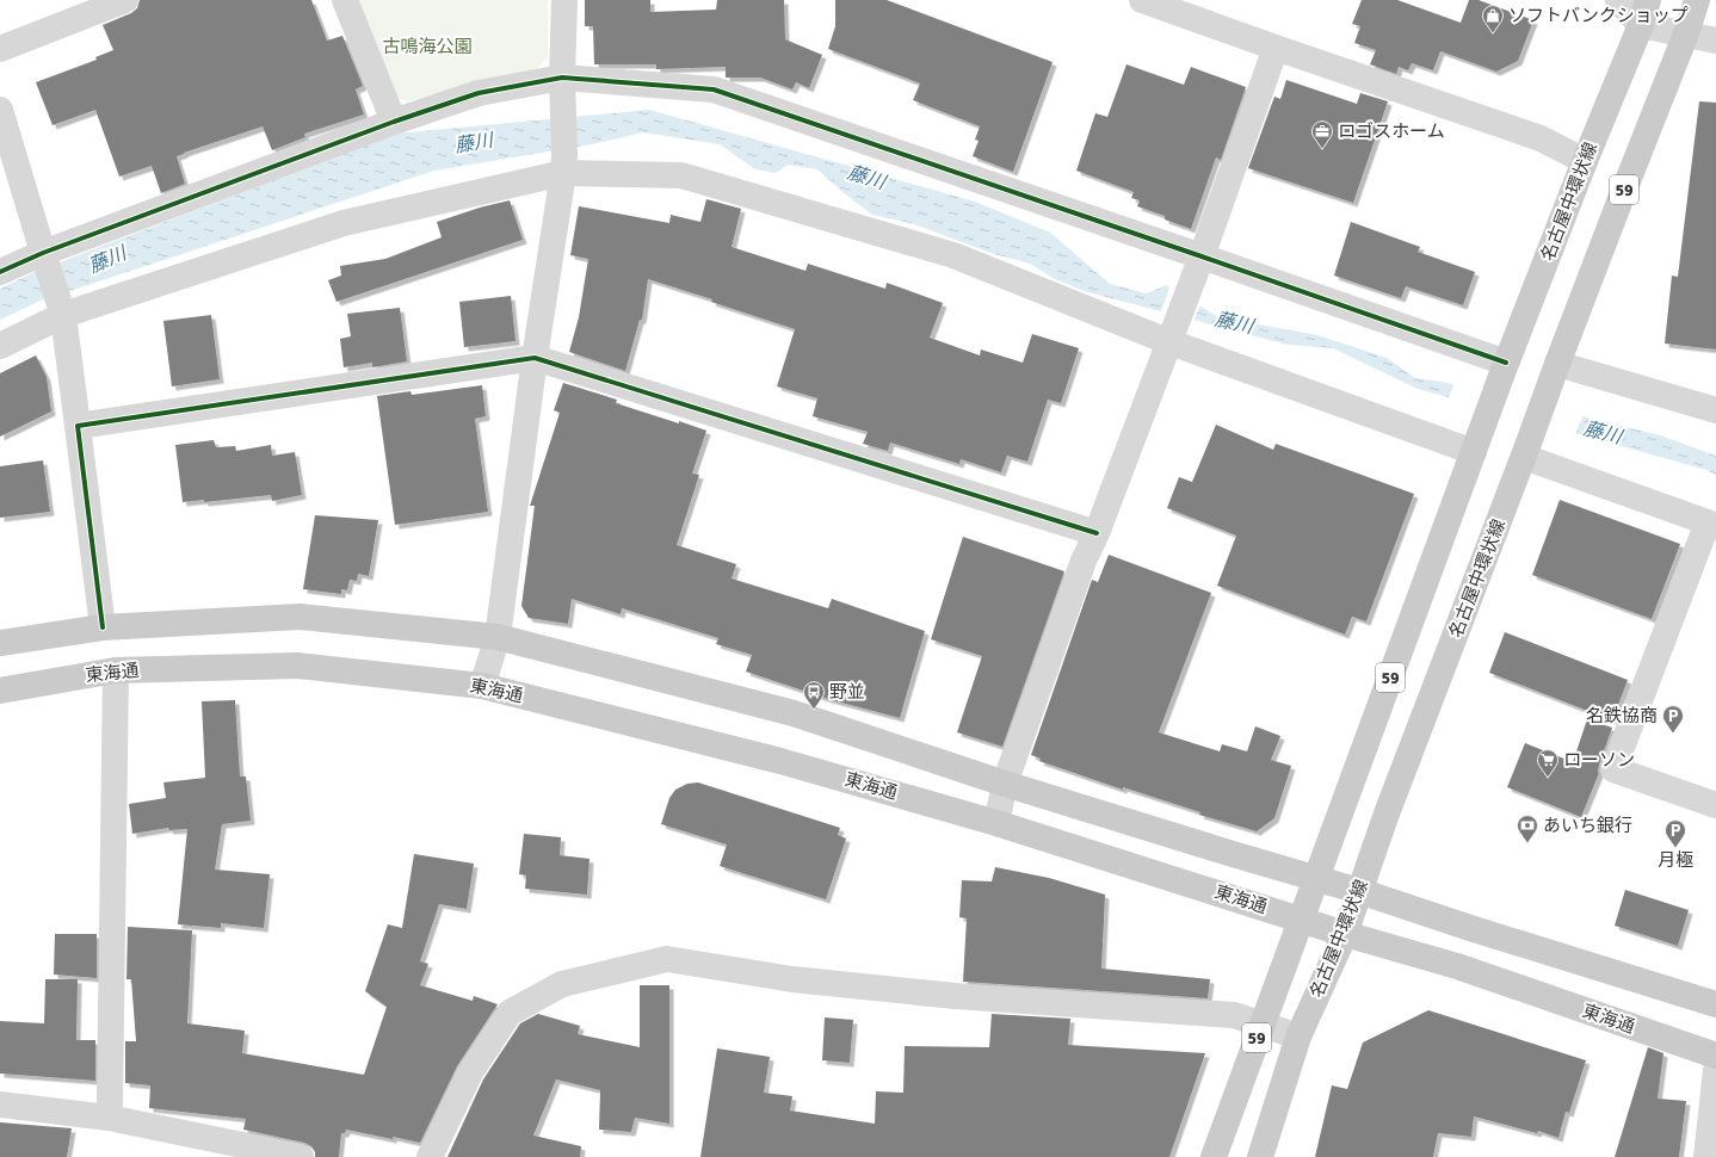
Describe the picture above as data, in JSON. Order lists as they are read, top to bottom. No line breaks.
{"streets":{"main road":["59","名古屋中環状線","東海通"]},"crossings":[["名古屋中環状線","東海通"]],"water":["藤川"],"parks":["古鳴海公園"],"places":{"shop":["ソフトバンクショップ"],"office":["ロゴスホーム"],"bus stop":["野並"],"parking":["名鉄協商","月極"],"supermarket":["ローソン"],"bank":["あいち銀行"]}}
